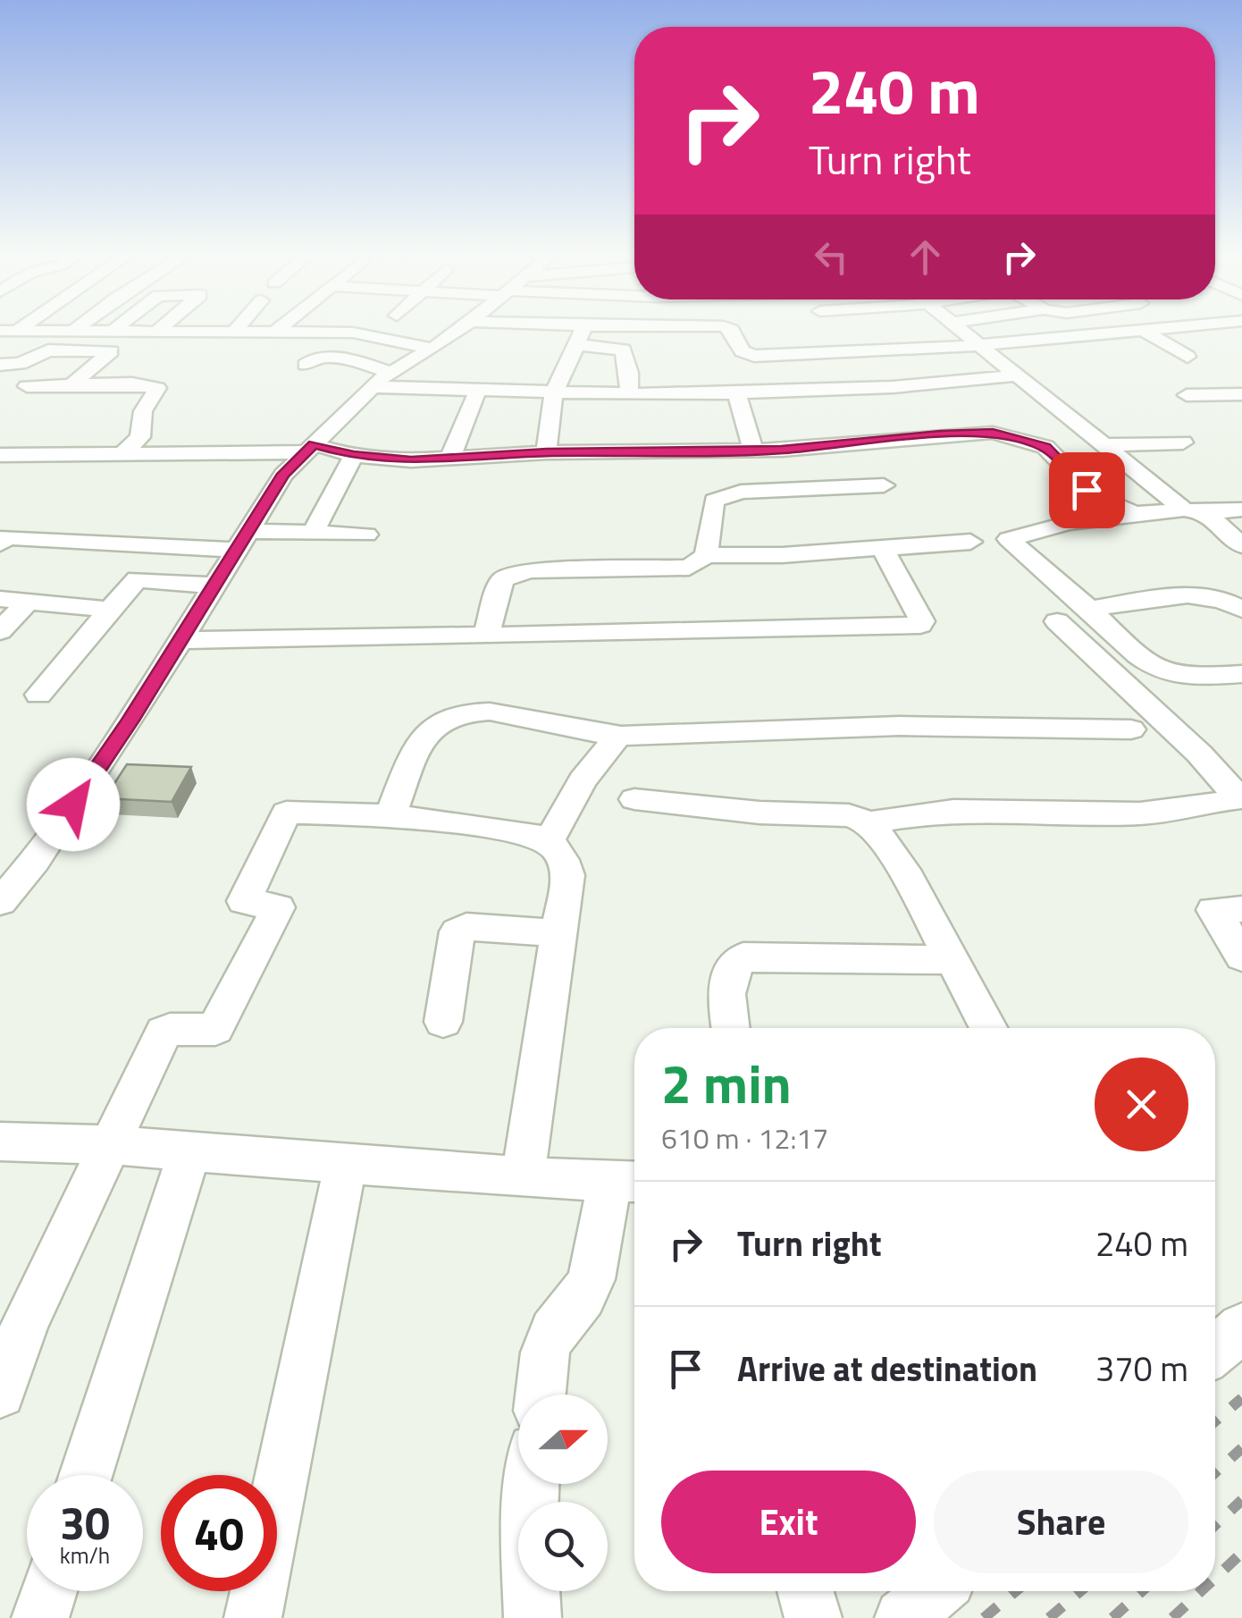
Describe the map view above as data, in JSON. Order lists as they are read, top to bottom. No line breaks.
{"north":"right","page":{"turn":["240 m","Turn right"],"heading":["2 min","610 m · 12:17"],"list":[{"name":"Turn right","value":"240 m"},{"name":"Arrive at destination","value":"370 m"}],"buttons":["Exit","Share"],"speed":"30 km/h","limit":"40"}}
